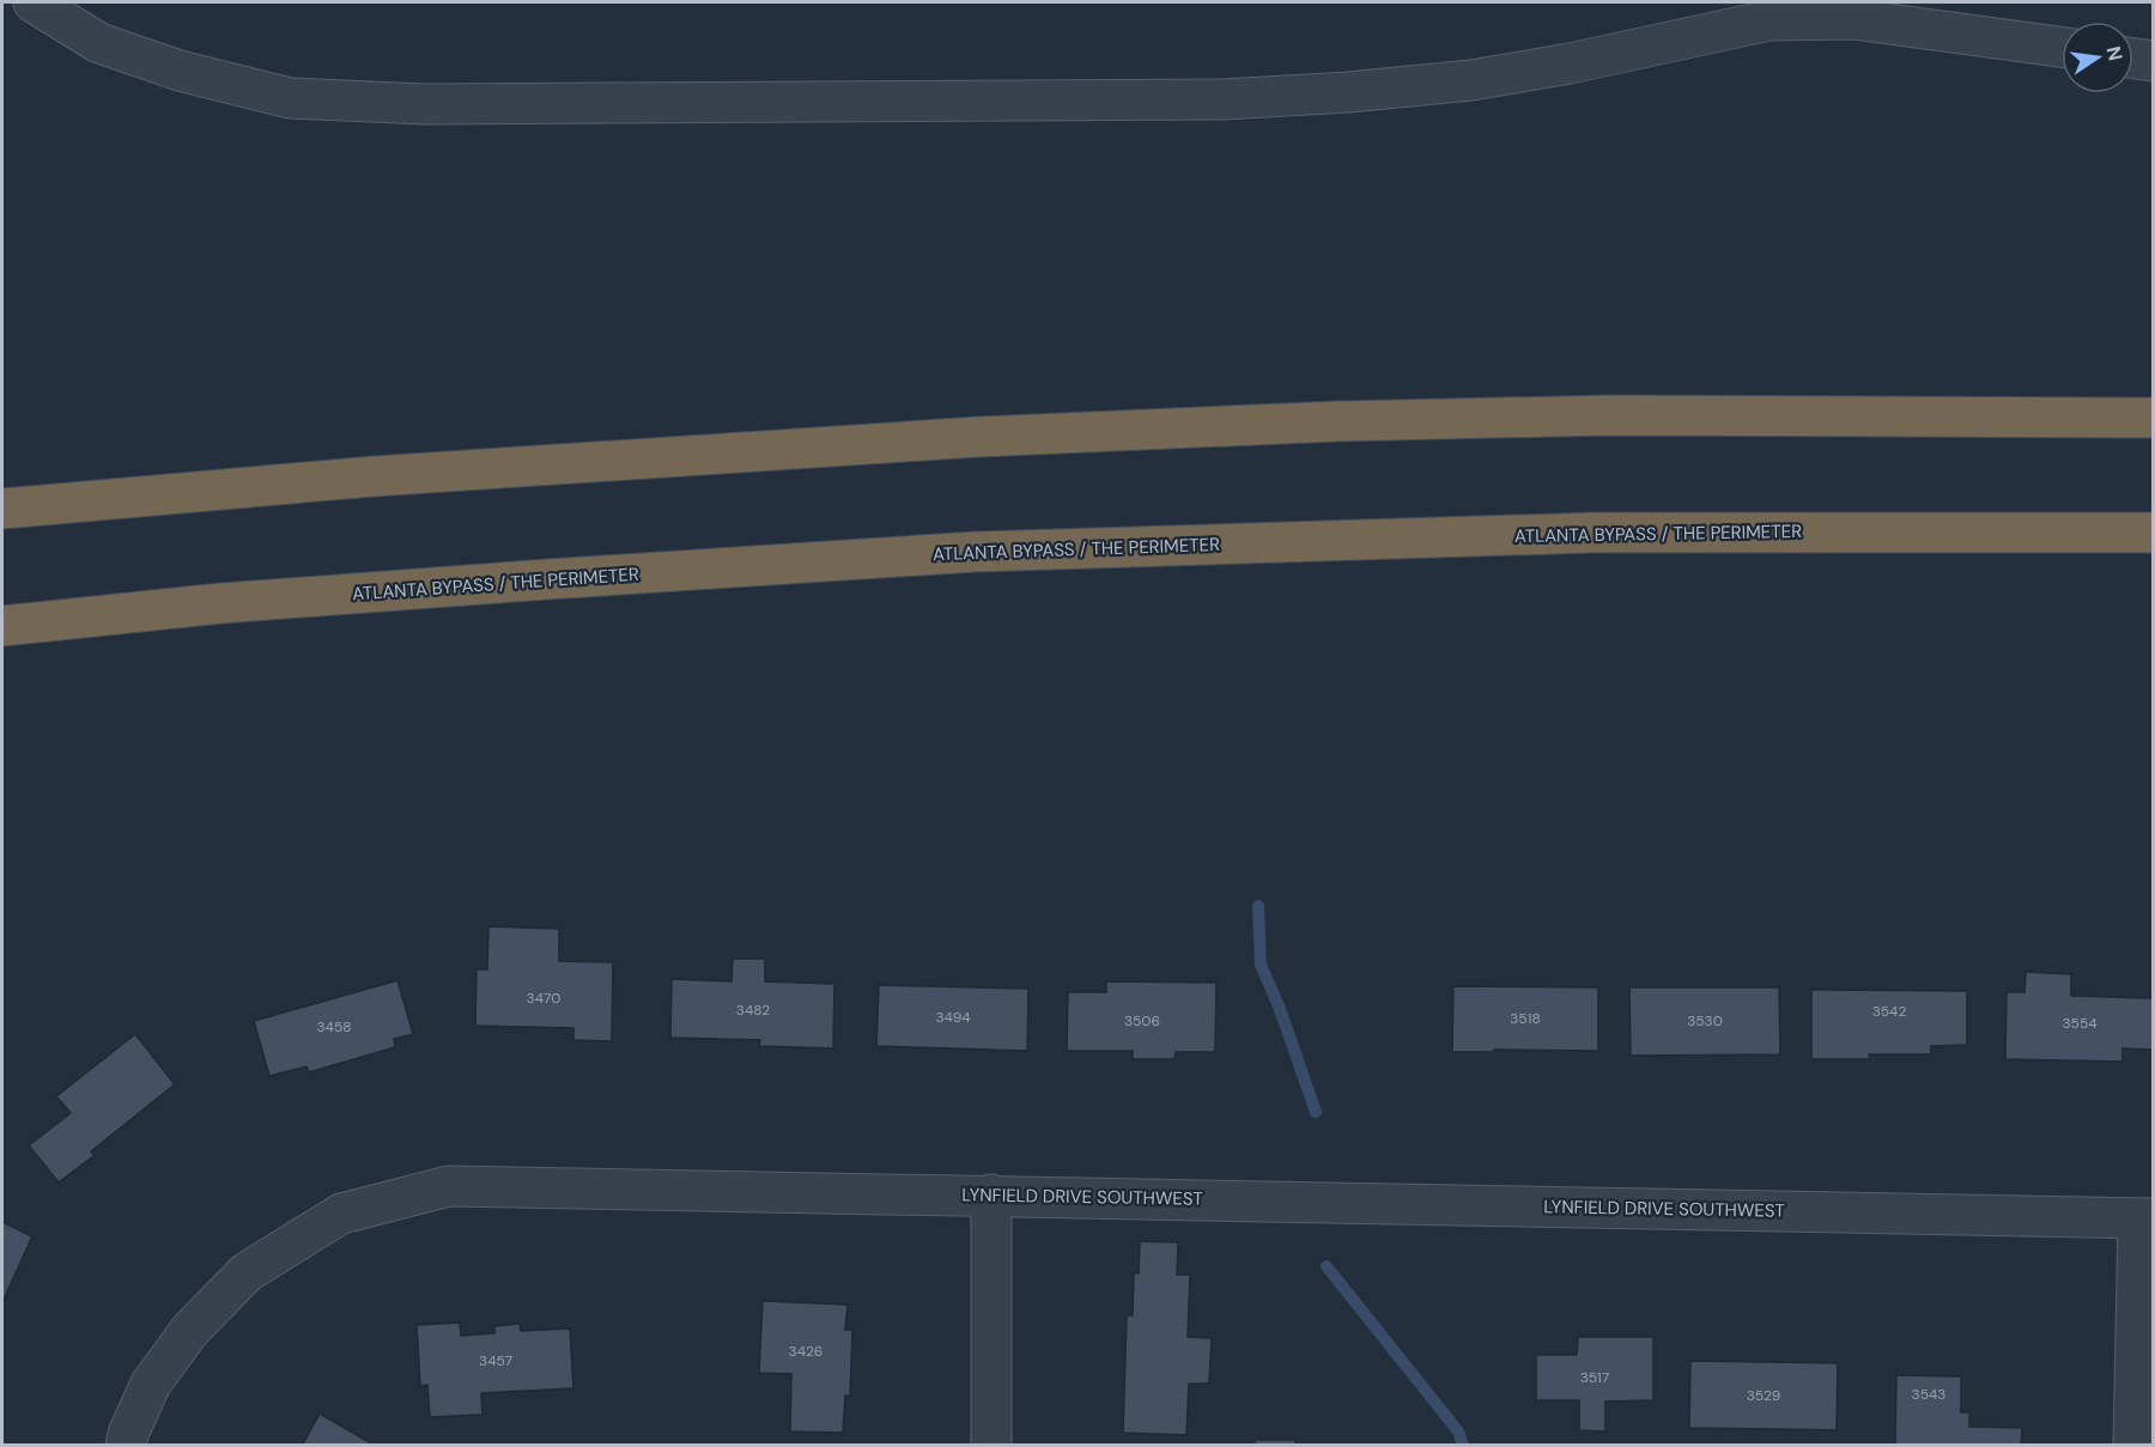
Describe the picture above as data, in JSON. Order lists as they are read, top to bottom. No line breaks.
{"streets":{"highway":["ATLANTA BYPASS / THE PERIMETER"],"street":["LYNFIELD DRIVE SOUTHWEST"]},"house_numbers":["3470","3482","3542","3494","3518","3506","3530","3554","3458","3426","3457","3517","3543","3529"],"north":"right"}
